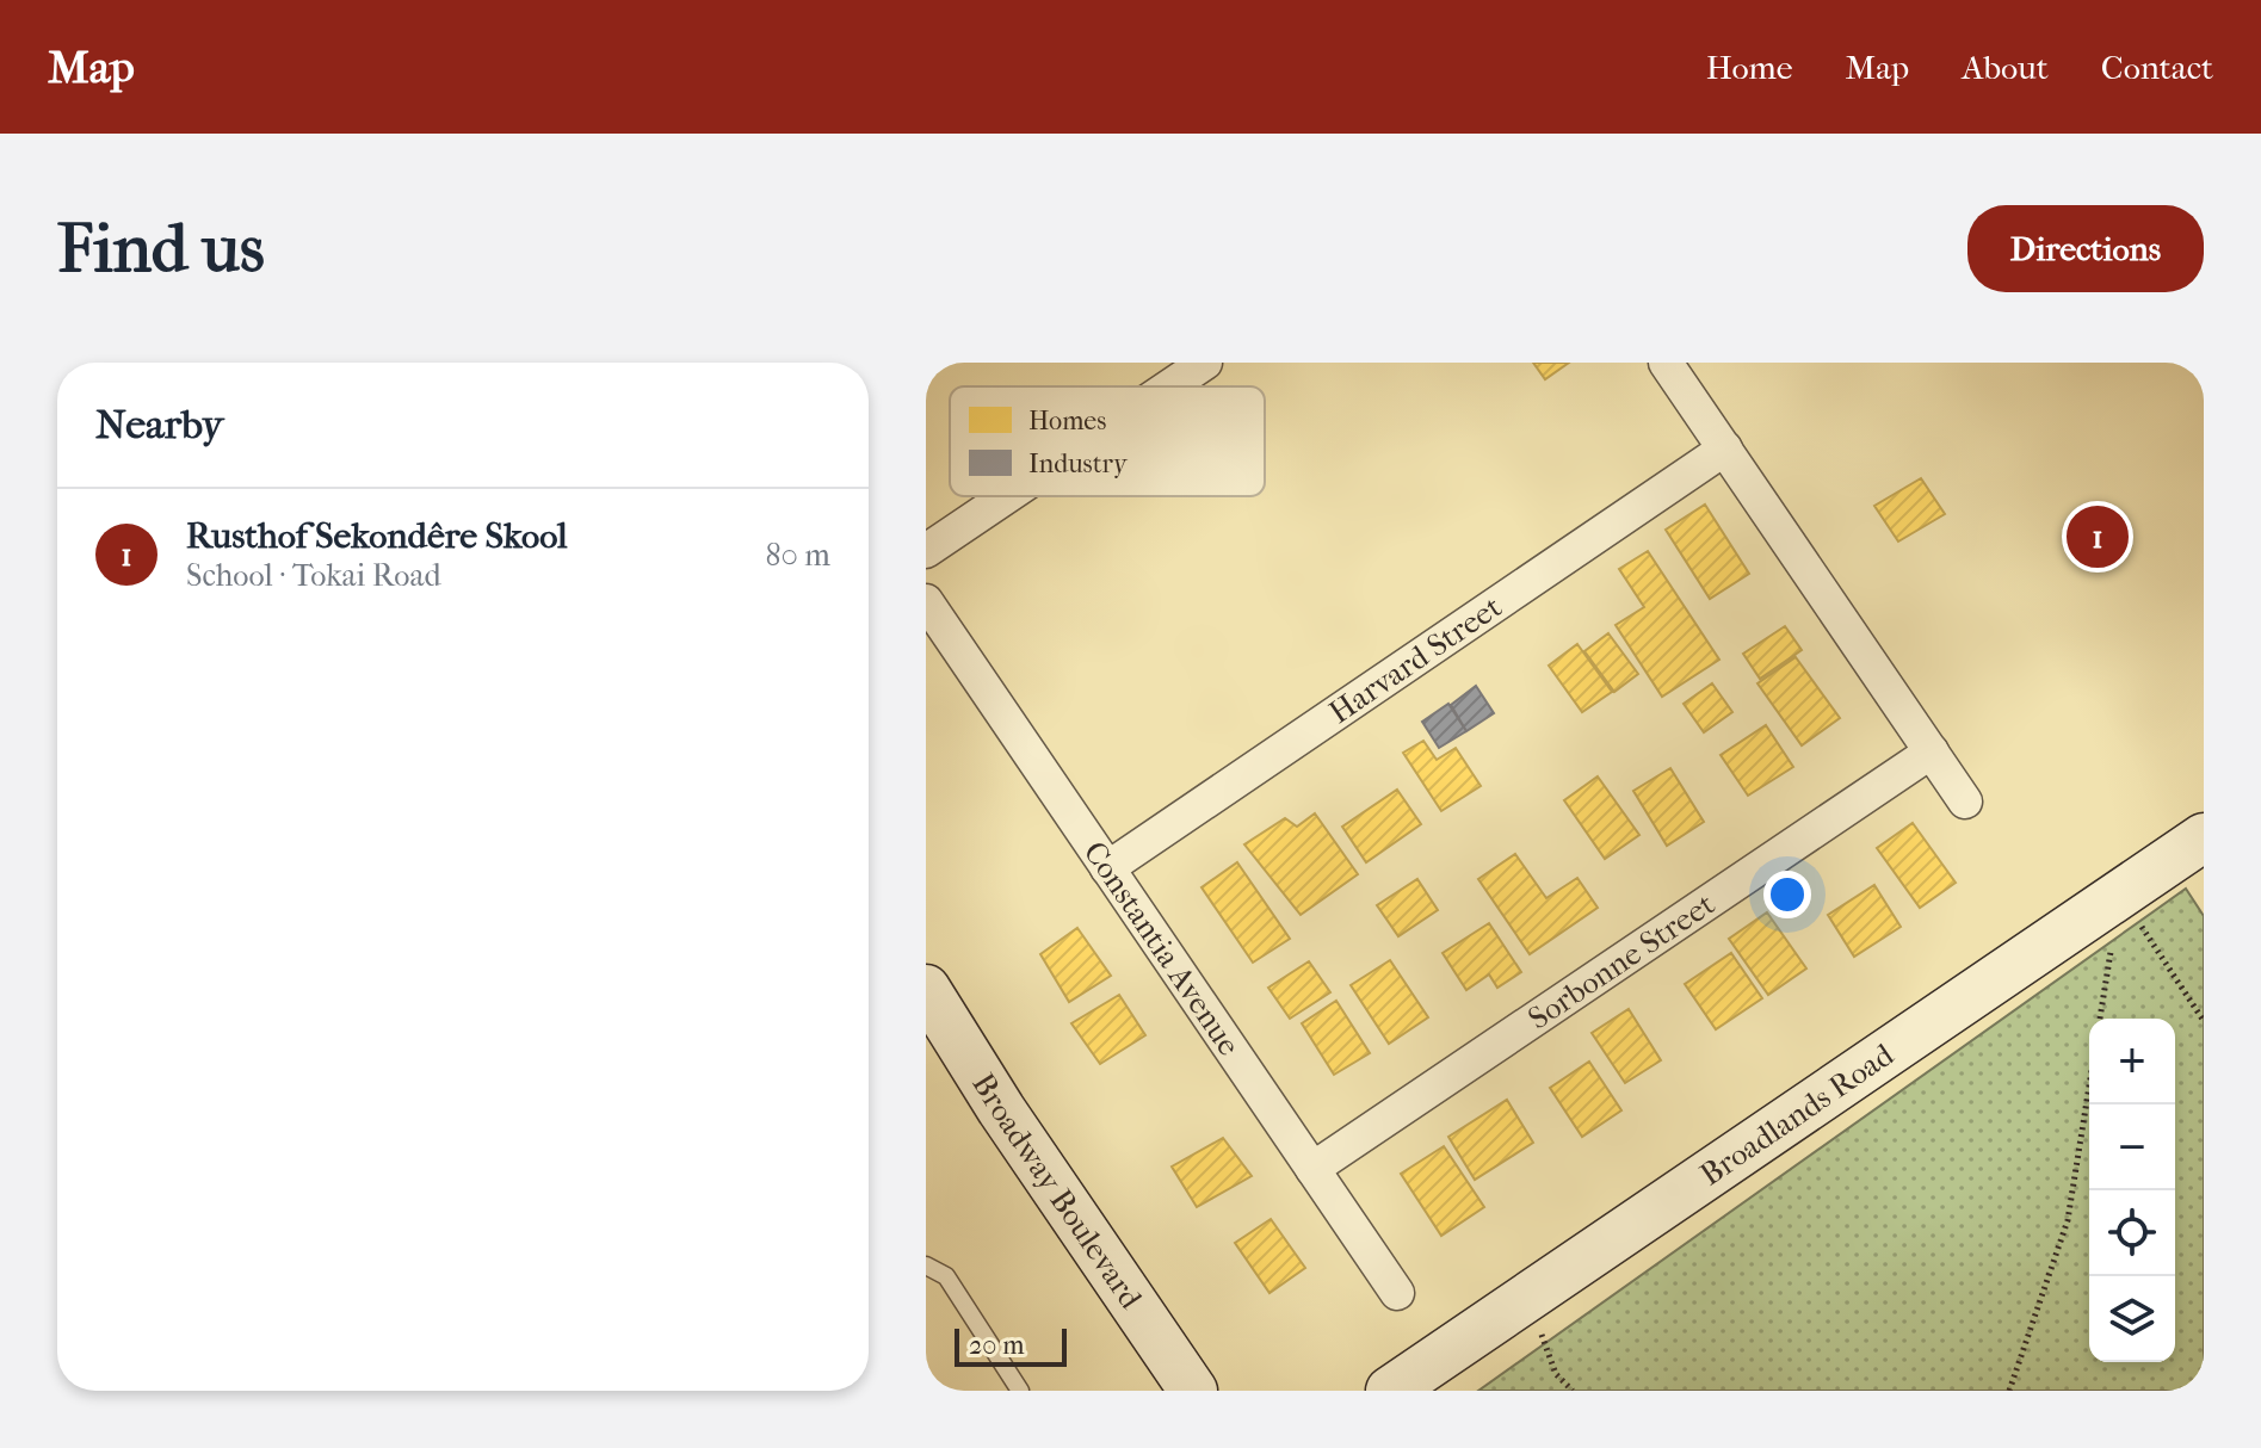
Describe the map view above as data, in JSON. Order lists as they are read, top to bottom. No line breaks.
{"streets":{"main road":["Broadlands Road","Broadway Boulevard"],"street":["Harvard Street","Constantia Avenue","Sorbonne Street"]},"crossings":[["Harvard Street","Constantia Avenue"],["Constantia Avenue","Sorbonne Street"]],"legend":["Homes","Industry"],"scale_bar":"20 m","page":{"header":"Map","nav":["Home","Map","About","Contact"],"buttons":"Directions","title":"Find us","heading":"Nearby","list":[{"mark":"1","name":"Rusthof Sekondêre Skool","note":"School · Tokai Road","value":"80 m"}],"pins":"1","map_buttons":["+","−"],"scale":"20 m"}}
